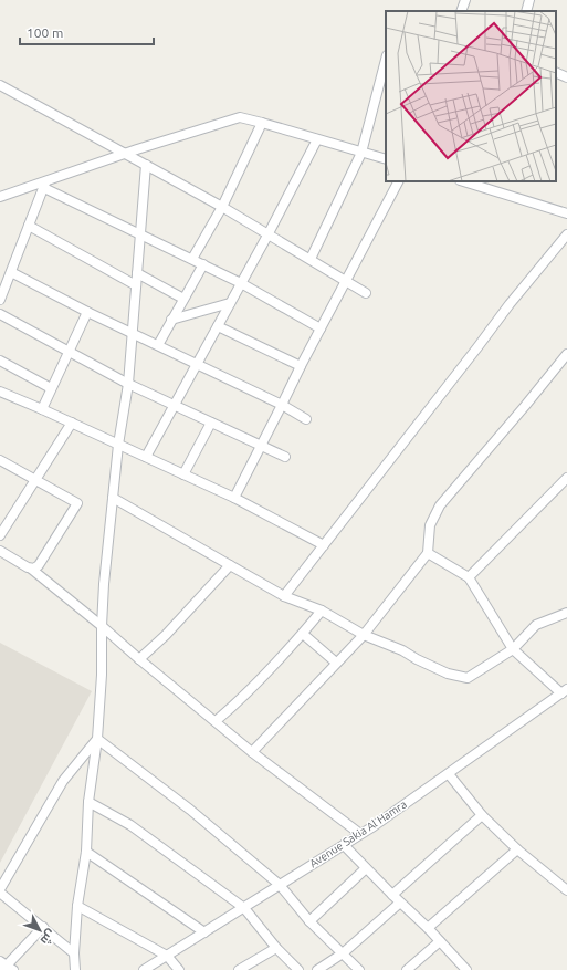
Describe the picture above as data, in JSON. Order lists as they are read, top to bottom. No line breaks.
{"streets":{"street":["Avenue Sakia Al Hamra"]},"scale_bar":"100 m","north":"bottom right"}
